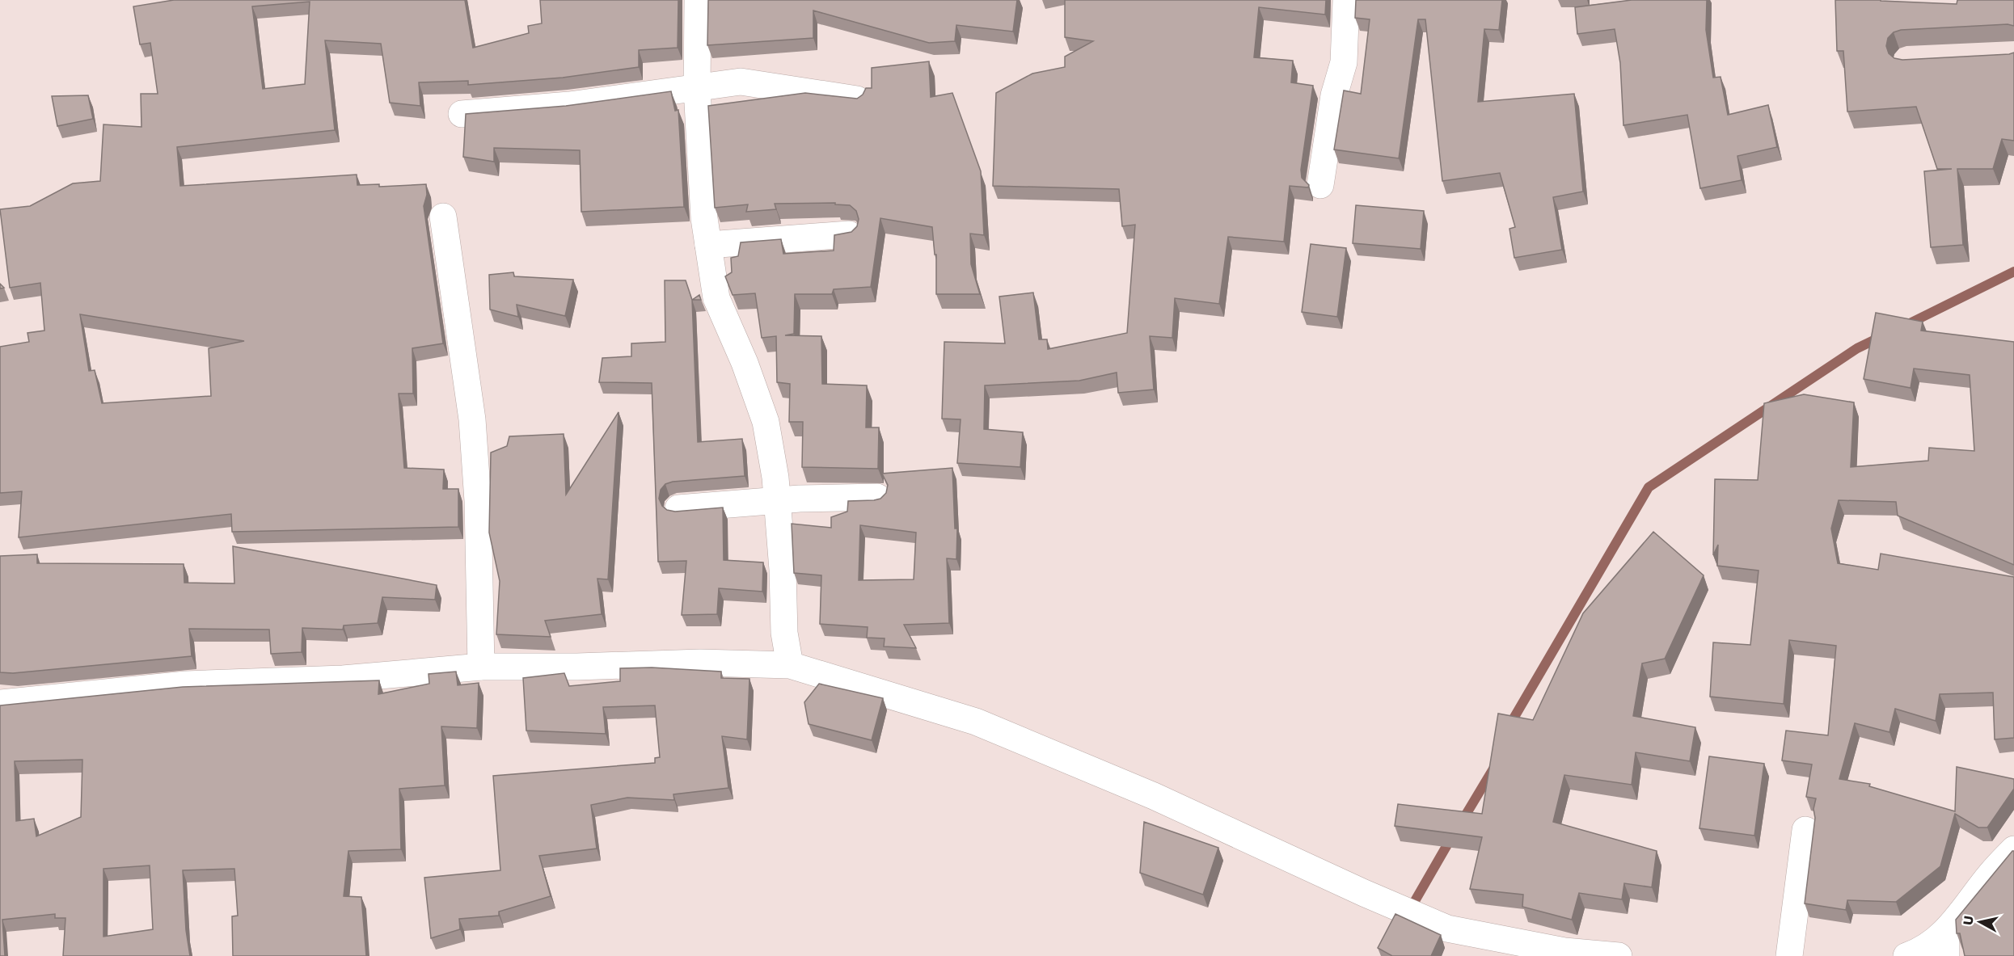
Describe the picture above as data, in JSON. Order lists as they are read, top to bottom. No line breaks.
{"north":"left"}
